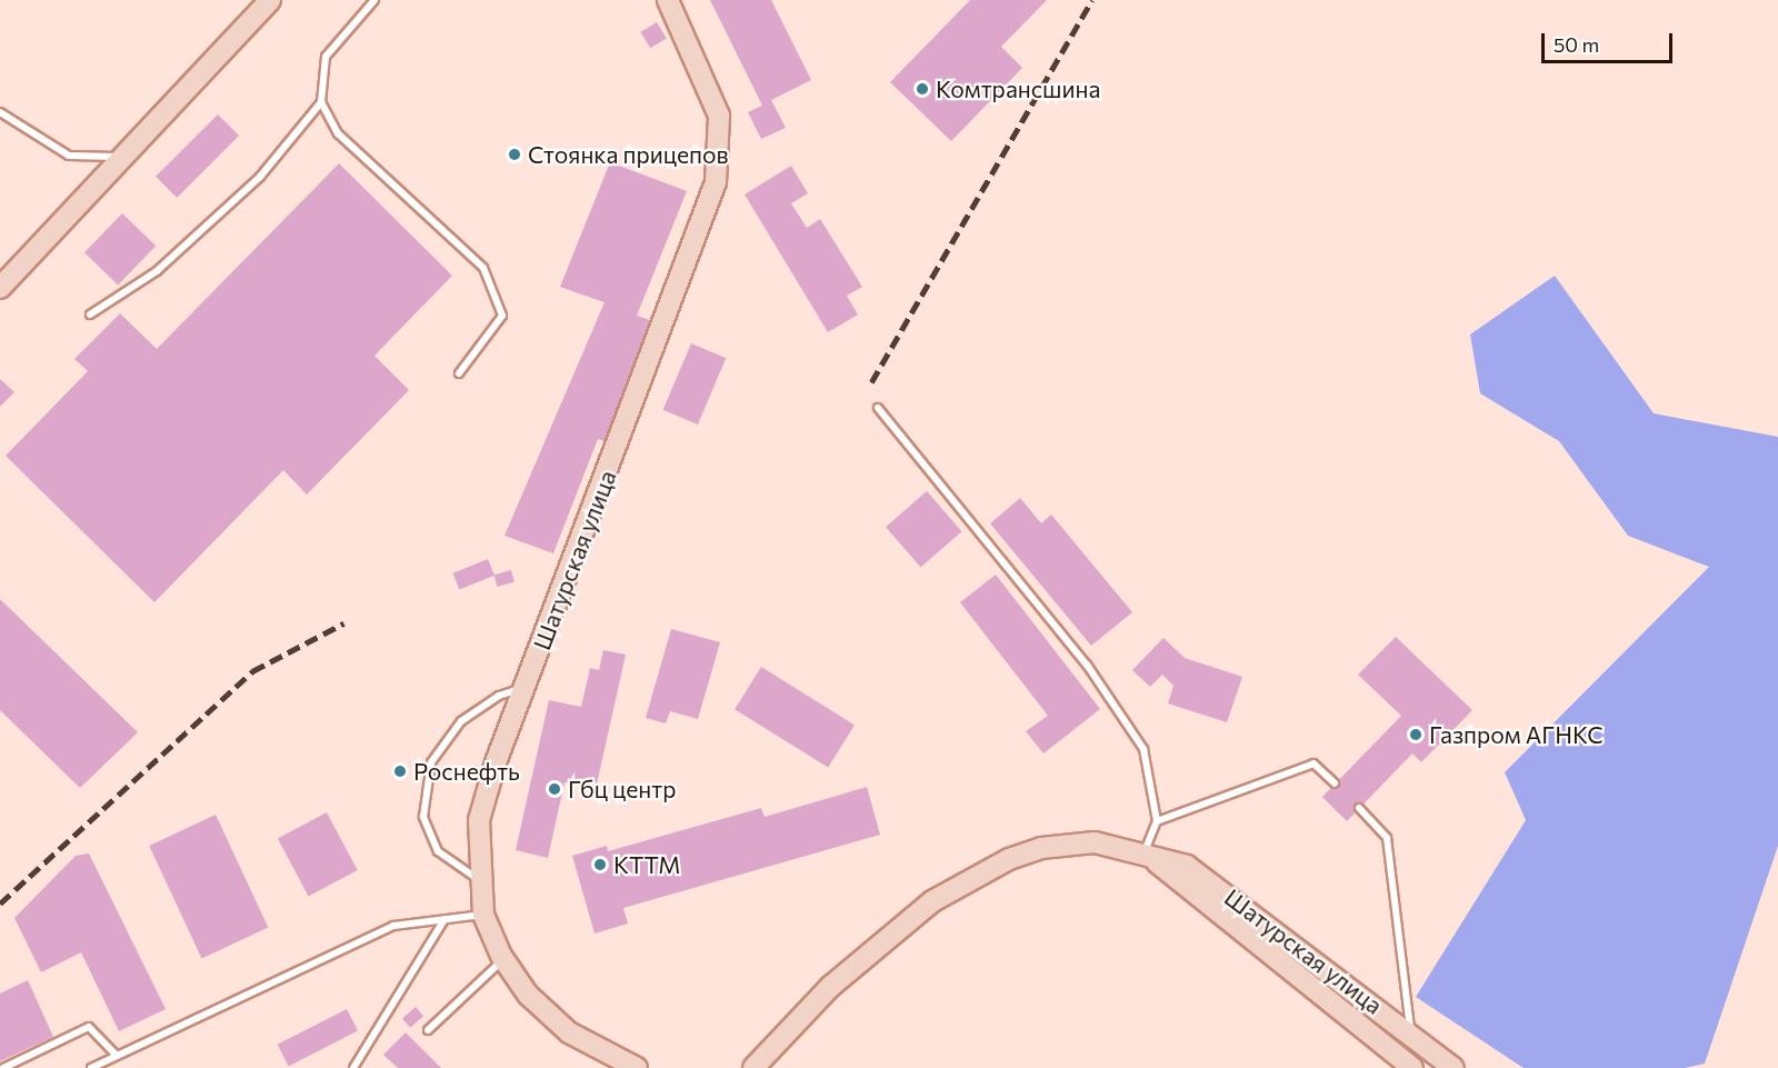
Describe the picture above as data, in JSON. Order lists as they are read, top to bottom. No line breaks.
{"streets":{"main road":["Шатурская улица"]},"places":["Комтрансшина","Стоянка прицепов","Газпром АГНКС","Роснефть","Гбц центр","КТТМ"],"scale_bar":"50 m"}
